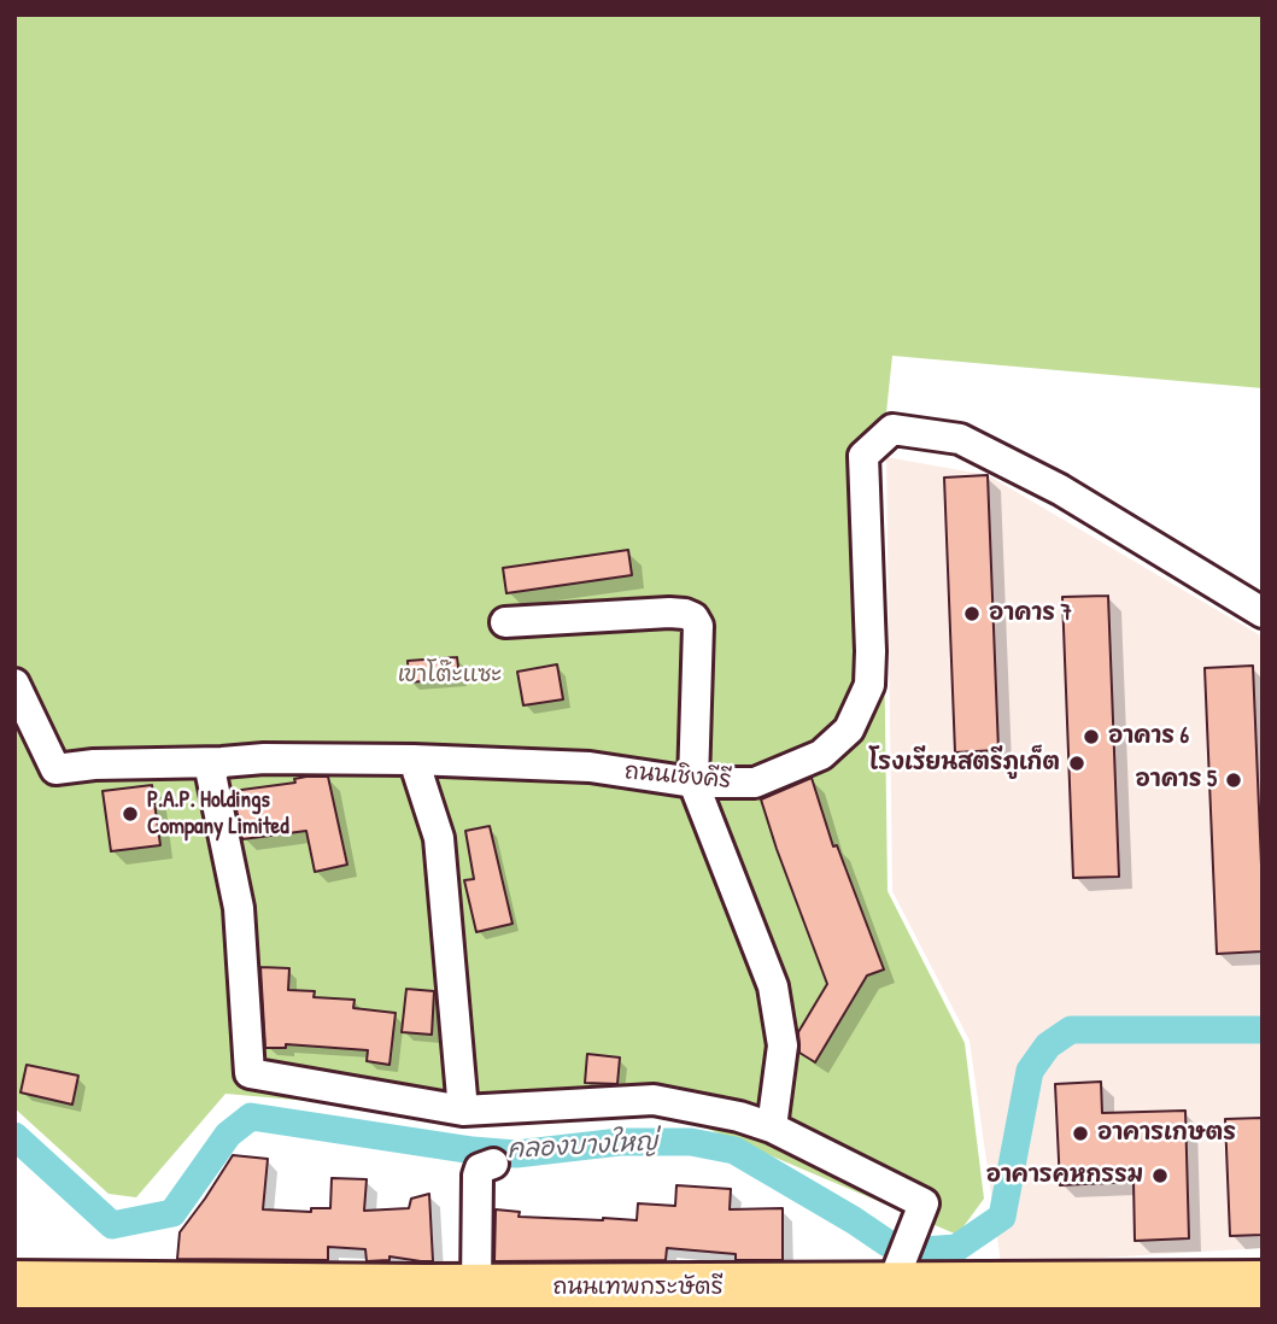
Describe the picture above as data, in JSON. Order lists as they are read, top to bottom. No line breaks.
{"streets":{"main road":["ถนนเทพกระษัตรี"],"street":["ถนนเชิงคีรี"]},"water":["คลองบางใหญ่"],"parks":["เขาโต๊ะแซะ"],"places":["อาคาร 7","อาคาร 6","โรงเรียนสตรีภูเก็ต","อาคาร 5","P.A.P. Holdings Company Limited","อาคารเกษตร","อาคารคหกรรม"]}
